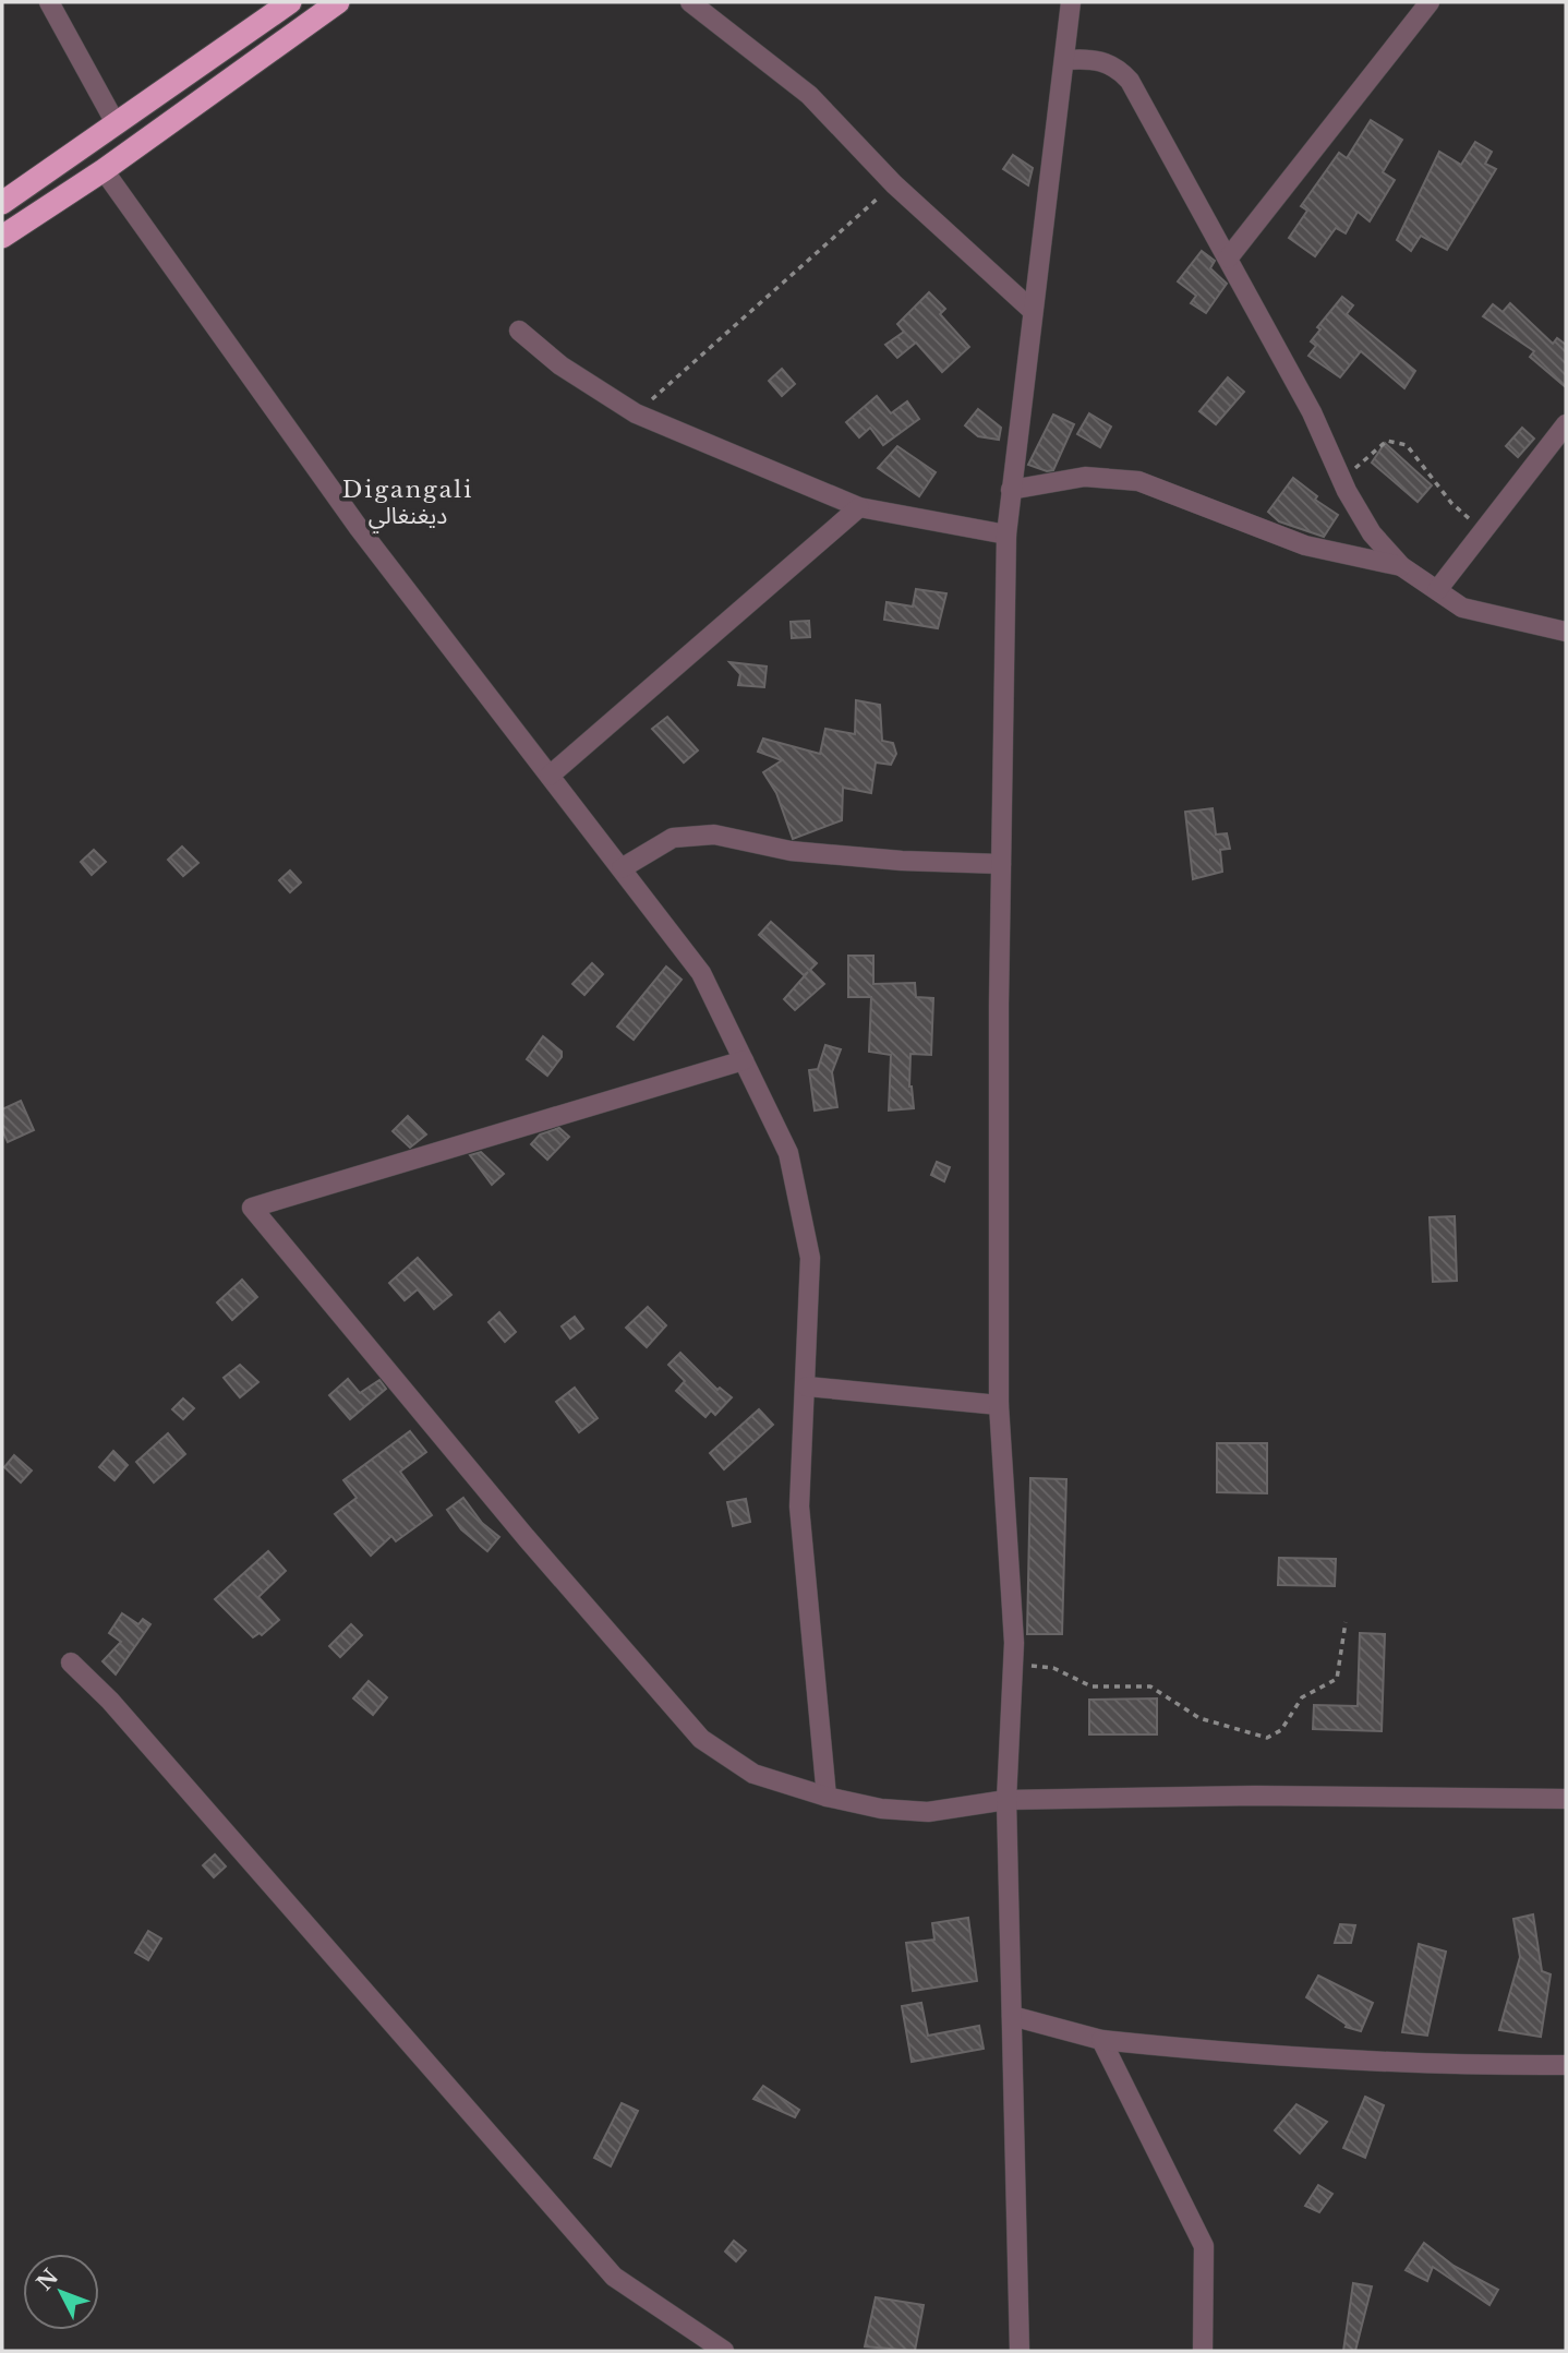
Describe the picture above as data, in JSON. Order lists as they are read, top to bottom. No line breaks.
{"districts":["Digangali ديغنغالي"],"north":"top left"}
